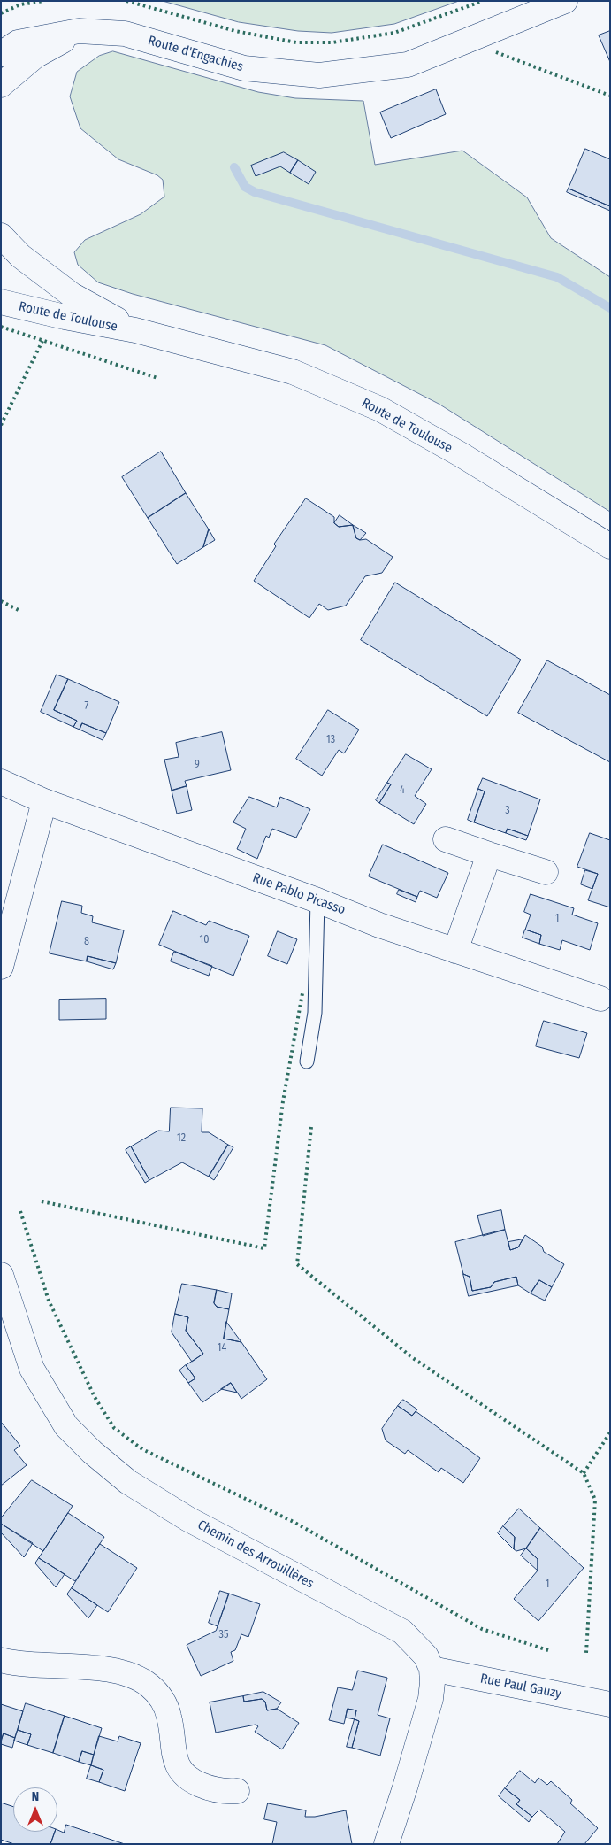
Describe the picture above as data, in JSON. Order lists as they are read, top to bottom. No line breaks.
{"streets":{"street":["Route d'Engachies","Route de Toulouse","Rue Pablo Picasso","Chemin des Arrouillères","Rue Paul Gauzy"]},"crossings":[["Chemin des Arrouillères","Rue Paul Gauzy"]],"house_numbers":["7","13","9","4","3","1","10","8","12","14","1","35"],"north":"top"}
